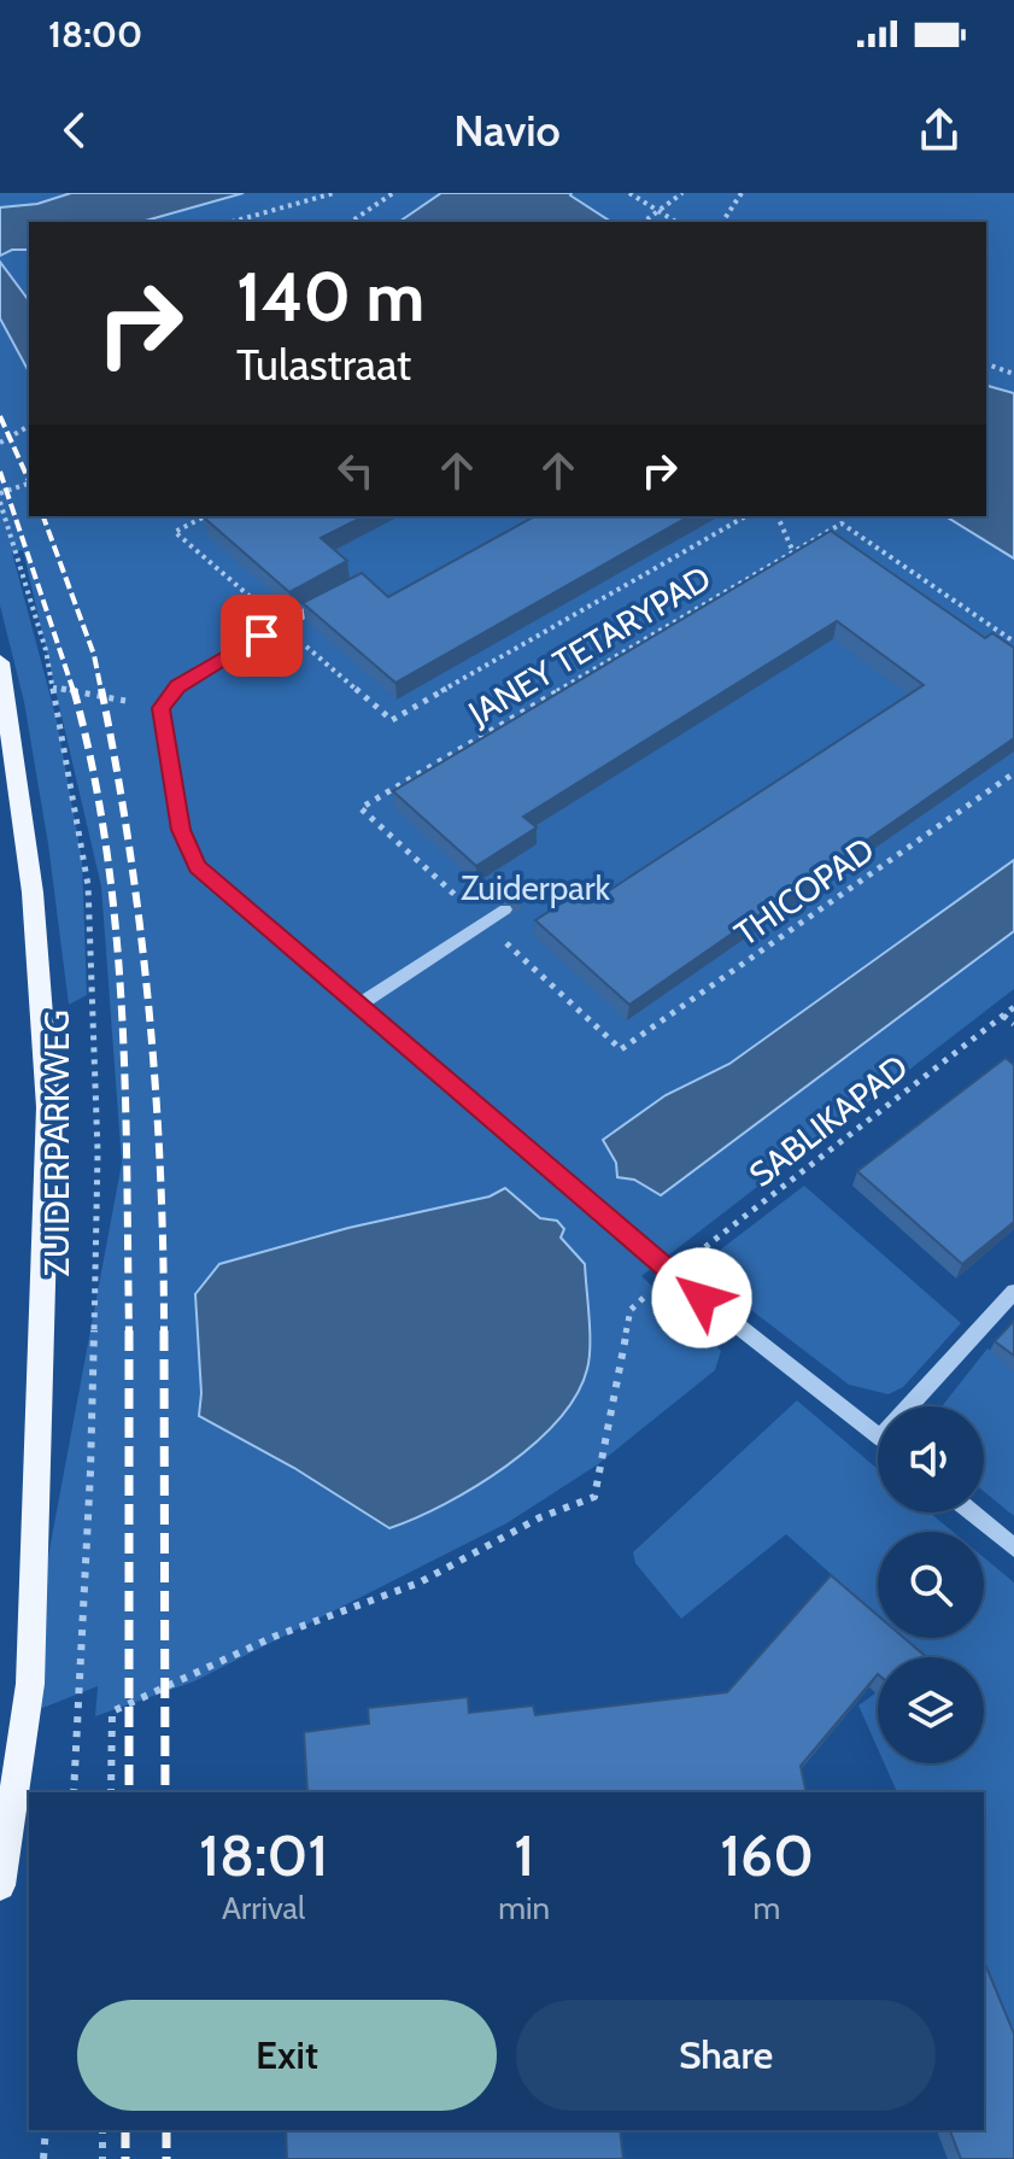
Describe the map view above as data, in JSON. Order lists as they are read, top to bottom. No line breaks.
{"streets":{"main road":["ZUIDERPARKWEG"],"path":["JANEY TETARYPAD","THICOPAD","SABLIKAPAD"]},"parks":["Zuiderpark"],"page":{"status":"18:00","header":"Navio","turn":["140 m","Tulastraat"],"eta":["18:01","Arrival","1","min","160","m"],"buttons":["Exit","Share"]}}
